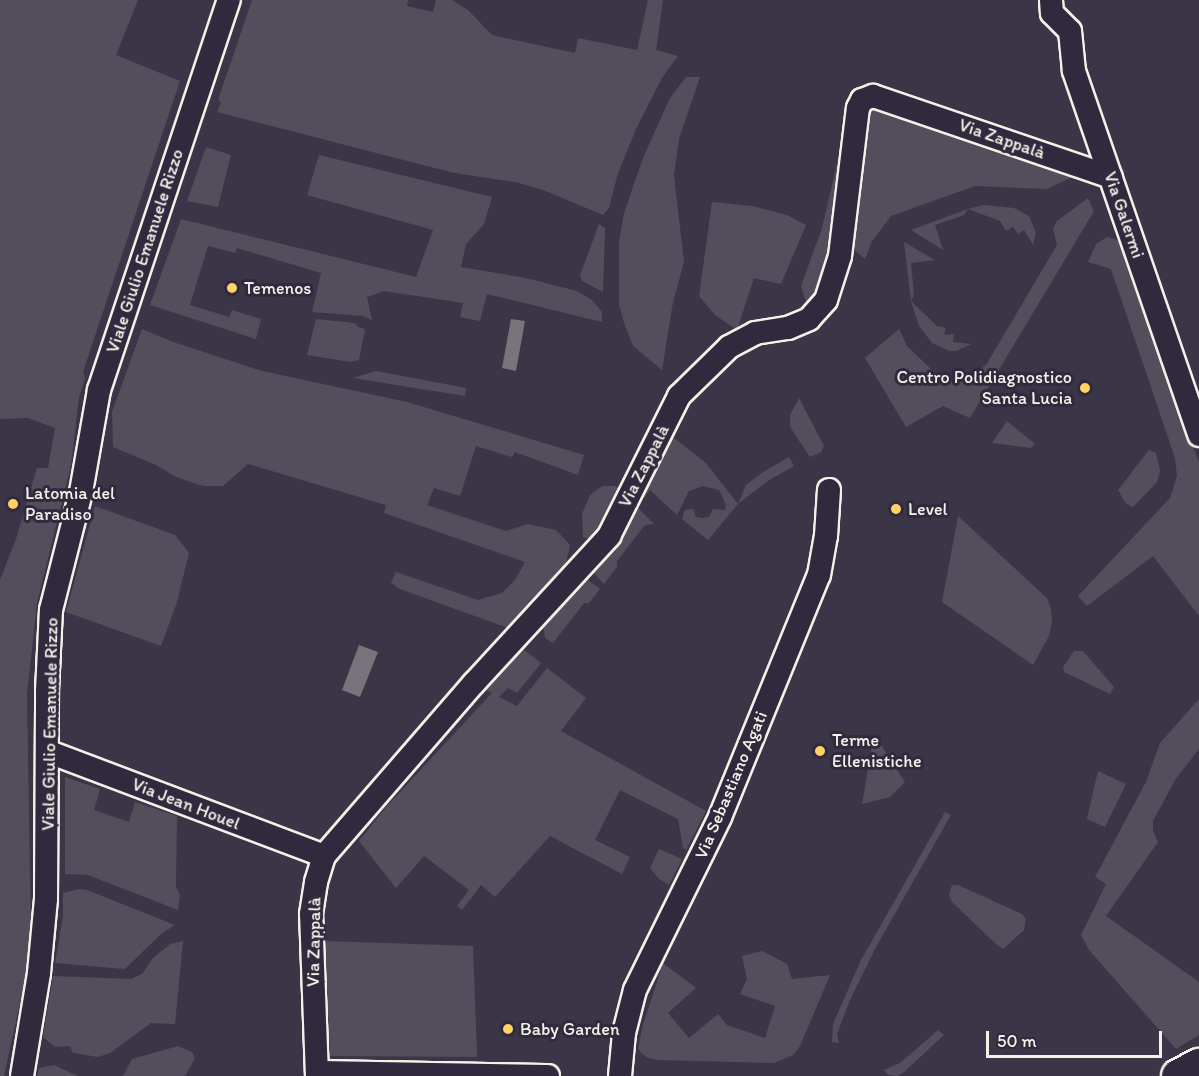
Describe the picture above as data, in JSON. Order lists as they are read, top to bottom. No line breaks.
{"streets":{"street":["Via Zappalà","Via Galermi","Viale Giulio Emanuele Rizzo","Via Sebastiano Agati","Via Jean Houel"]},"crossings":[["Via Zappalà","Via Galermi"],["Via Zappalà","Via Jean Houel"],["Viale Giulio Emanuele Rizzo","Via Jean Houel"]],"places":["Temenos","Centro Polidiagnostico Santa Lucia","Latomia del Paradiso","Level","Terme Ellenistiche","Baby Garden"],"scale_bar":"50 m"}
